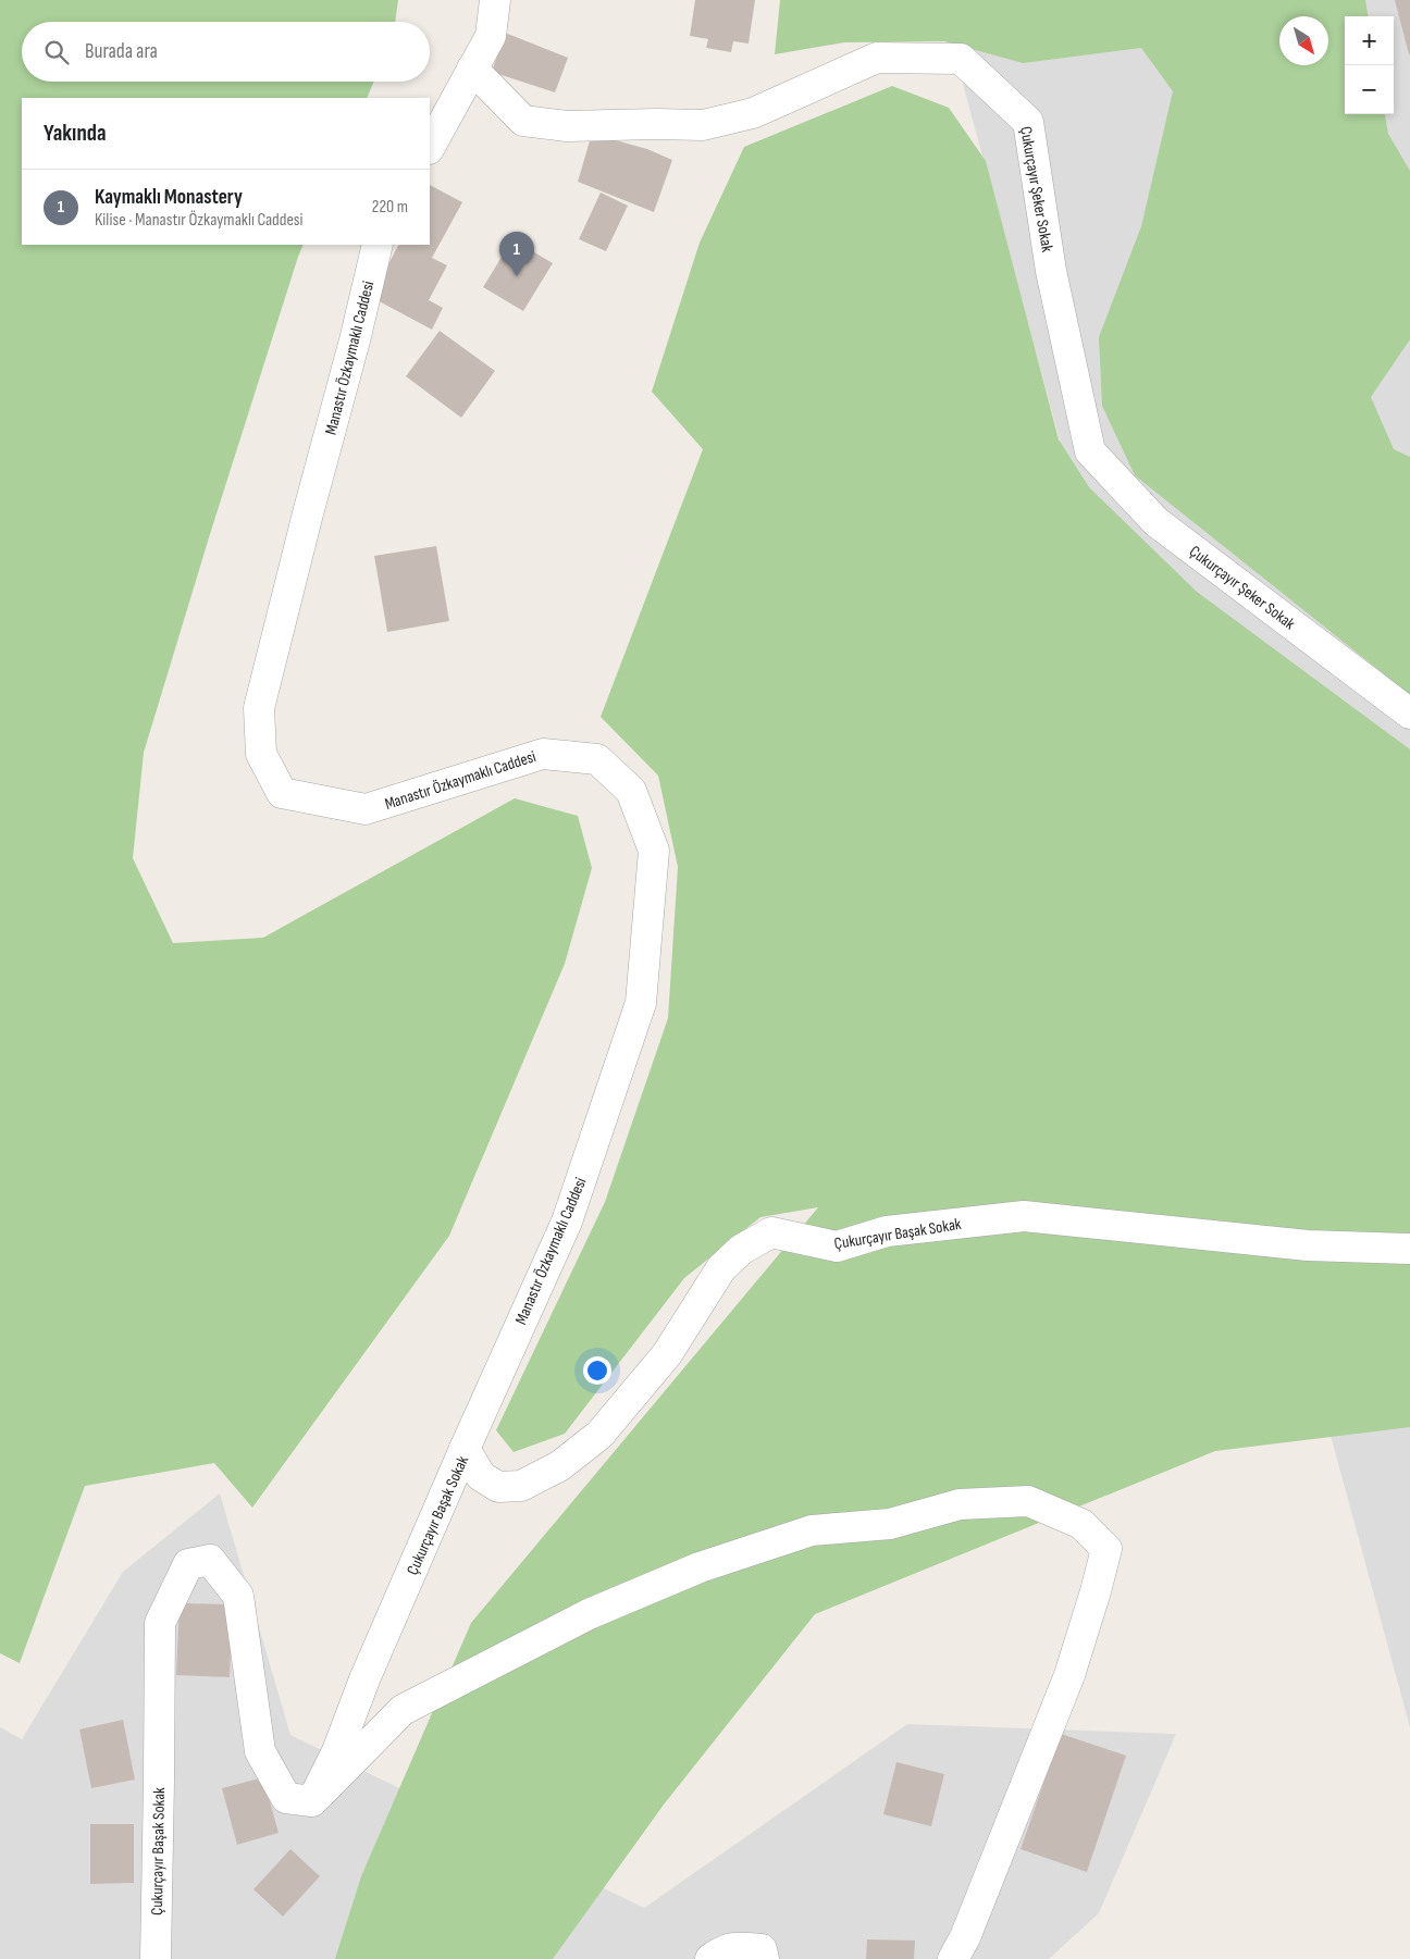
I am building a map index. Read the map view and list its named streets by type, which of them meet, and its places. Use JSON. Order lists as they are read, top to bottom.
{
  "streets": {
    "street": ["Çukurçayır Şeker Sokak", "Manastır Özkaymaklı Caddesi", "Çukurçayır Başak Sokak"]
  },
  "crossings": [
    ["Manastır Özkaymaklı Caddesi", "Çukurçayır Başak Sokak"]
  ],
  "north": "bottom right",
  "page": {
    "map_buttons": ["+", "−"],
    "search": "Burada ara",
    "heading": "Yakında",
    "list": [
      {
        "mark": "1",
        "name": "Kaymaklı Monastery",
        "note": "Kilise · Manastır Özkaymaklı Caddesi",
        "value": "220 m"
      }
    ],
    "pins": "1"
  }
}
